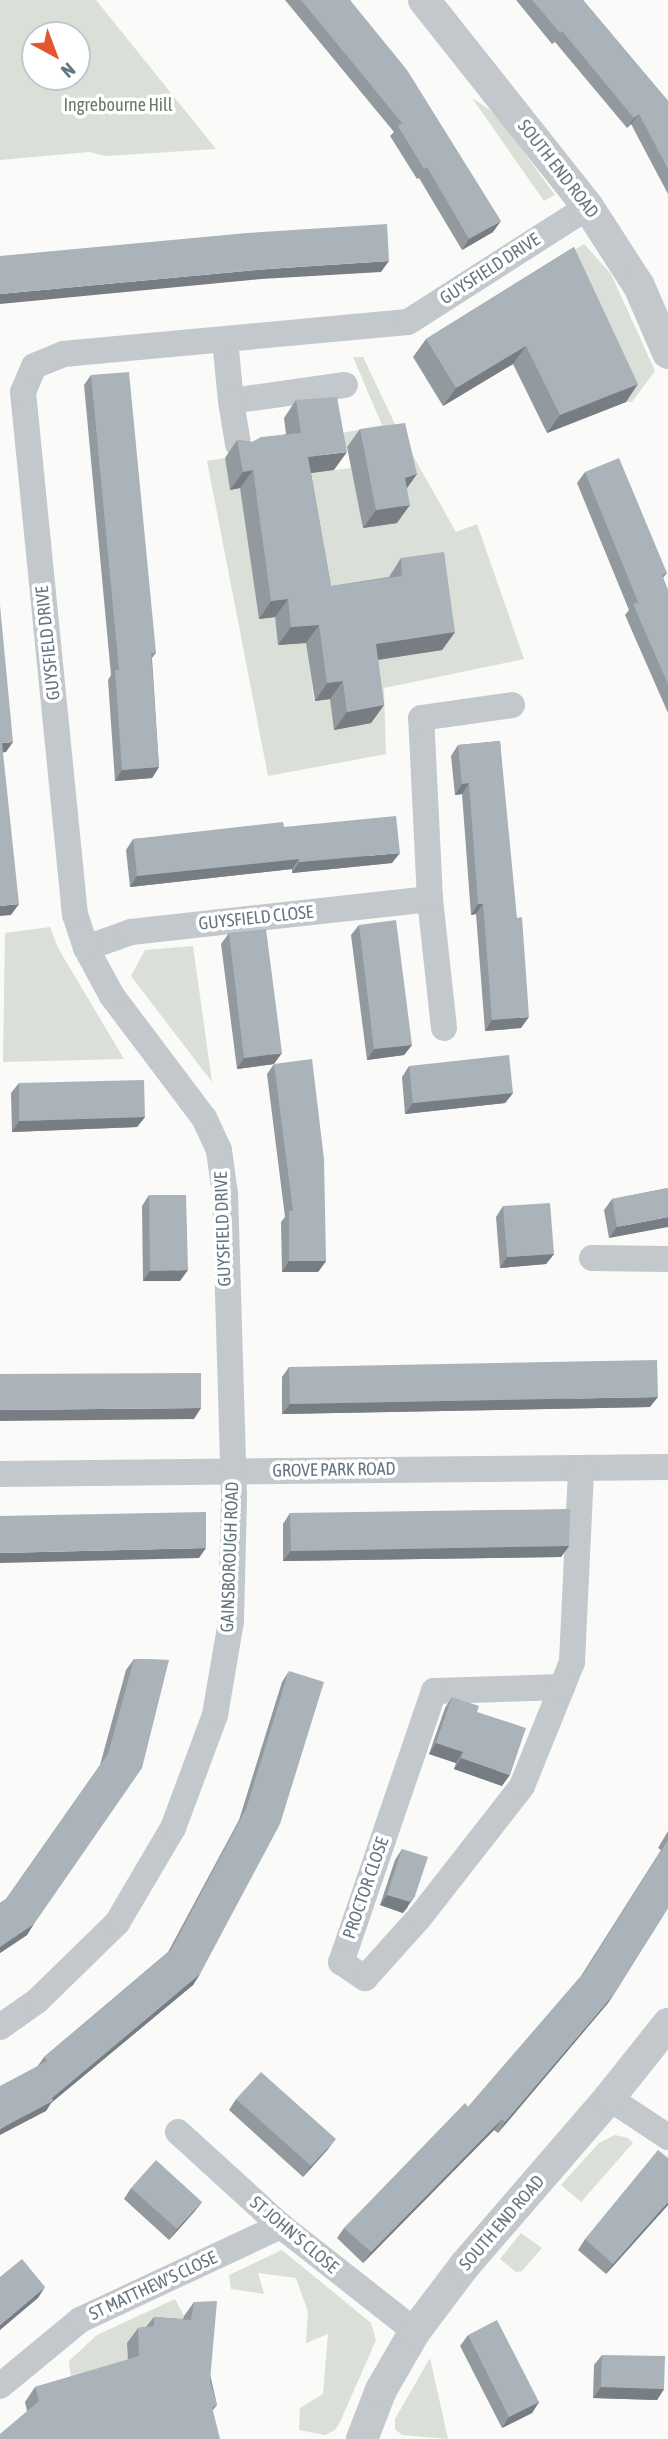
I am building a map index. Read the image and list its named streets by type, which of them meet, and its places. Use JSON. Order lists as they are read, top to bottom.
{
  "streets": {
    "street": [
      "SOUTH END ROAD",
      "GUYSFIELD DRIVE",
      "GUYSFIELD CLOSE",
      "GROVE PARK ROAD",
      "GAINSBOROUGH ROAD",
      "PROCTOR CLOSE",
      "ST JOHN'S CLOSE",
      "ST MATTHEW'S CLOSE"
    ]
  },
  "crossings": [
    ["SOUTH END ROAD", "GUYSFIELD DRIVE"],
    ["SOUTH END ROAD", "ST JOHN'S CLOSE"],
    ["GUYSFIELD DRIVE", "GUYSFIELD CLOSE"],
    ["GUYSFIELD DRIVE", "GROVE PARK ROAD"],
    ["GUYSFIELD DRIVE", "GAINSBOROUGH ROAD"],
    ["GROVE PARK ROAD", "GAINSBOROUGH ROAD"],
    ["GROVE PARK ROAD", "PROCTOR CLOSE"],
    ["ST JOHN'S CLOSE", "ST MATTHEW'S CLOSE"]
  ],
  "parks": ["Ingrebourne Hill"],
  "north": "bottom right"
}
